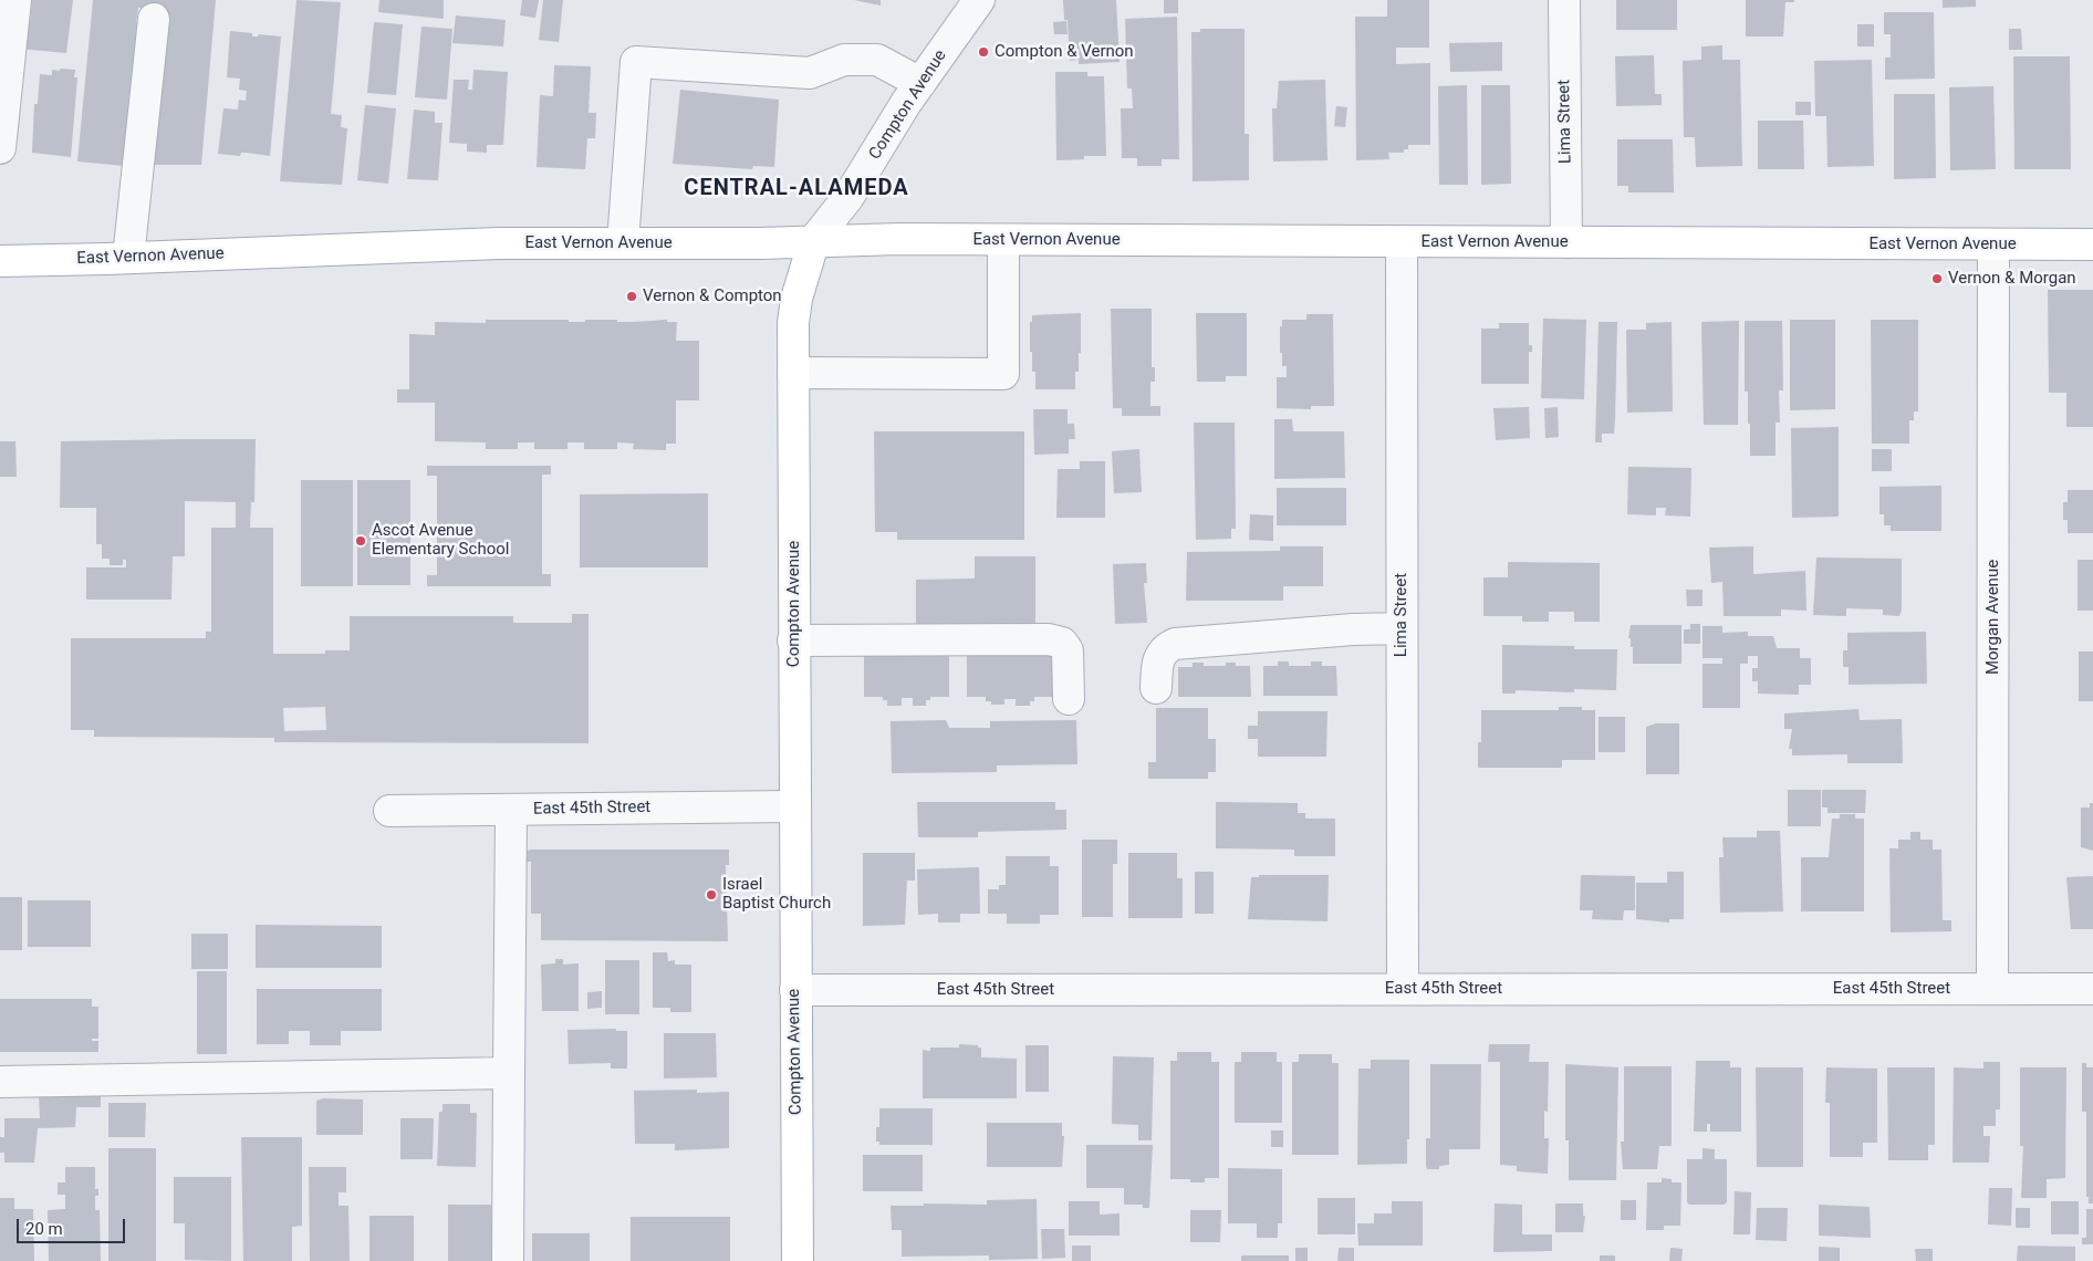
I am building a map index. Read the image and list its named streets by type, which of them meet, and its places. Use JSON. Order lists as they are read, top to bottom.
{
  "streets": {
    "main road": ["Compton Avenue", "East Vernon Avenue"],
    "street": ["Lima Street", "Morgan Avenue", "East 45th Street"]
  },
  "crossings": [
    ["Compton Avenue", "East Vernon Avenue"],
    ["Compton Avenue", "East 45th Street"],
    ["Lima Street", "East Vernon Avenue"],
    ["Lima Street", "East 45th Street"],
    ["East Vernon Avenue", "Morgan Avenue"],
    ["Morgan Avenue", "East 45th Street"]
  ],
  "districts": ["CENTRAL-ALAMEDA"],
  "places": [
    "Compton & Vernon",
    "Vernon & Morgan",
    "Vernon & Compton",
    "Ascot Avenue Elementary School",
    "Israel Baptist Church"
  ],
  "scale_bar": "20 m"
}
